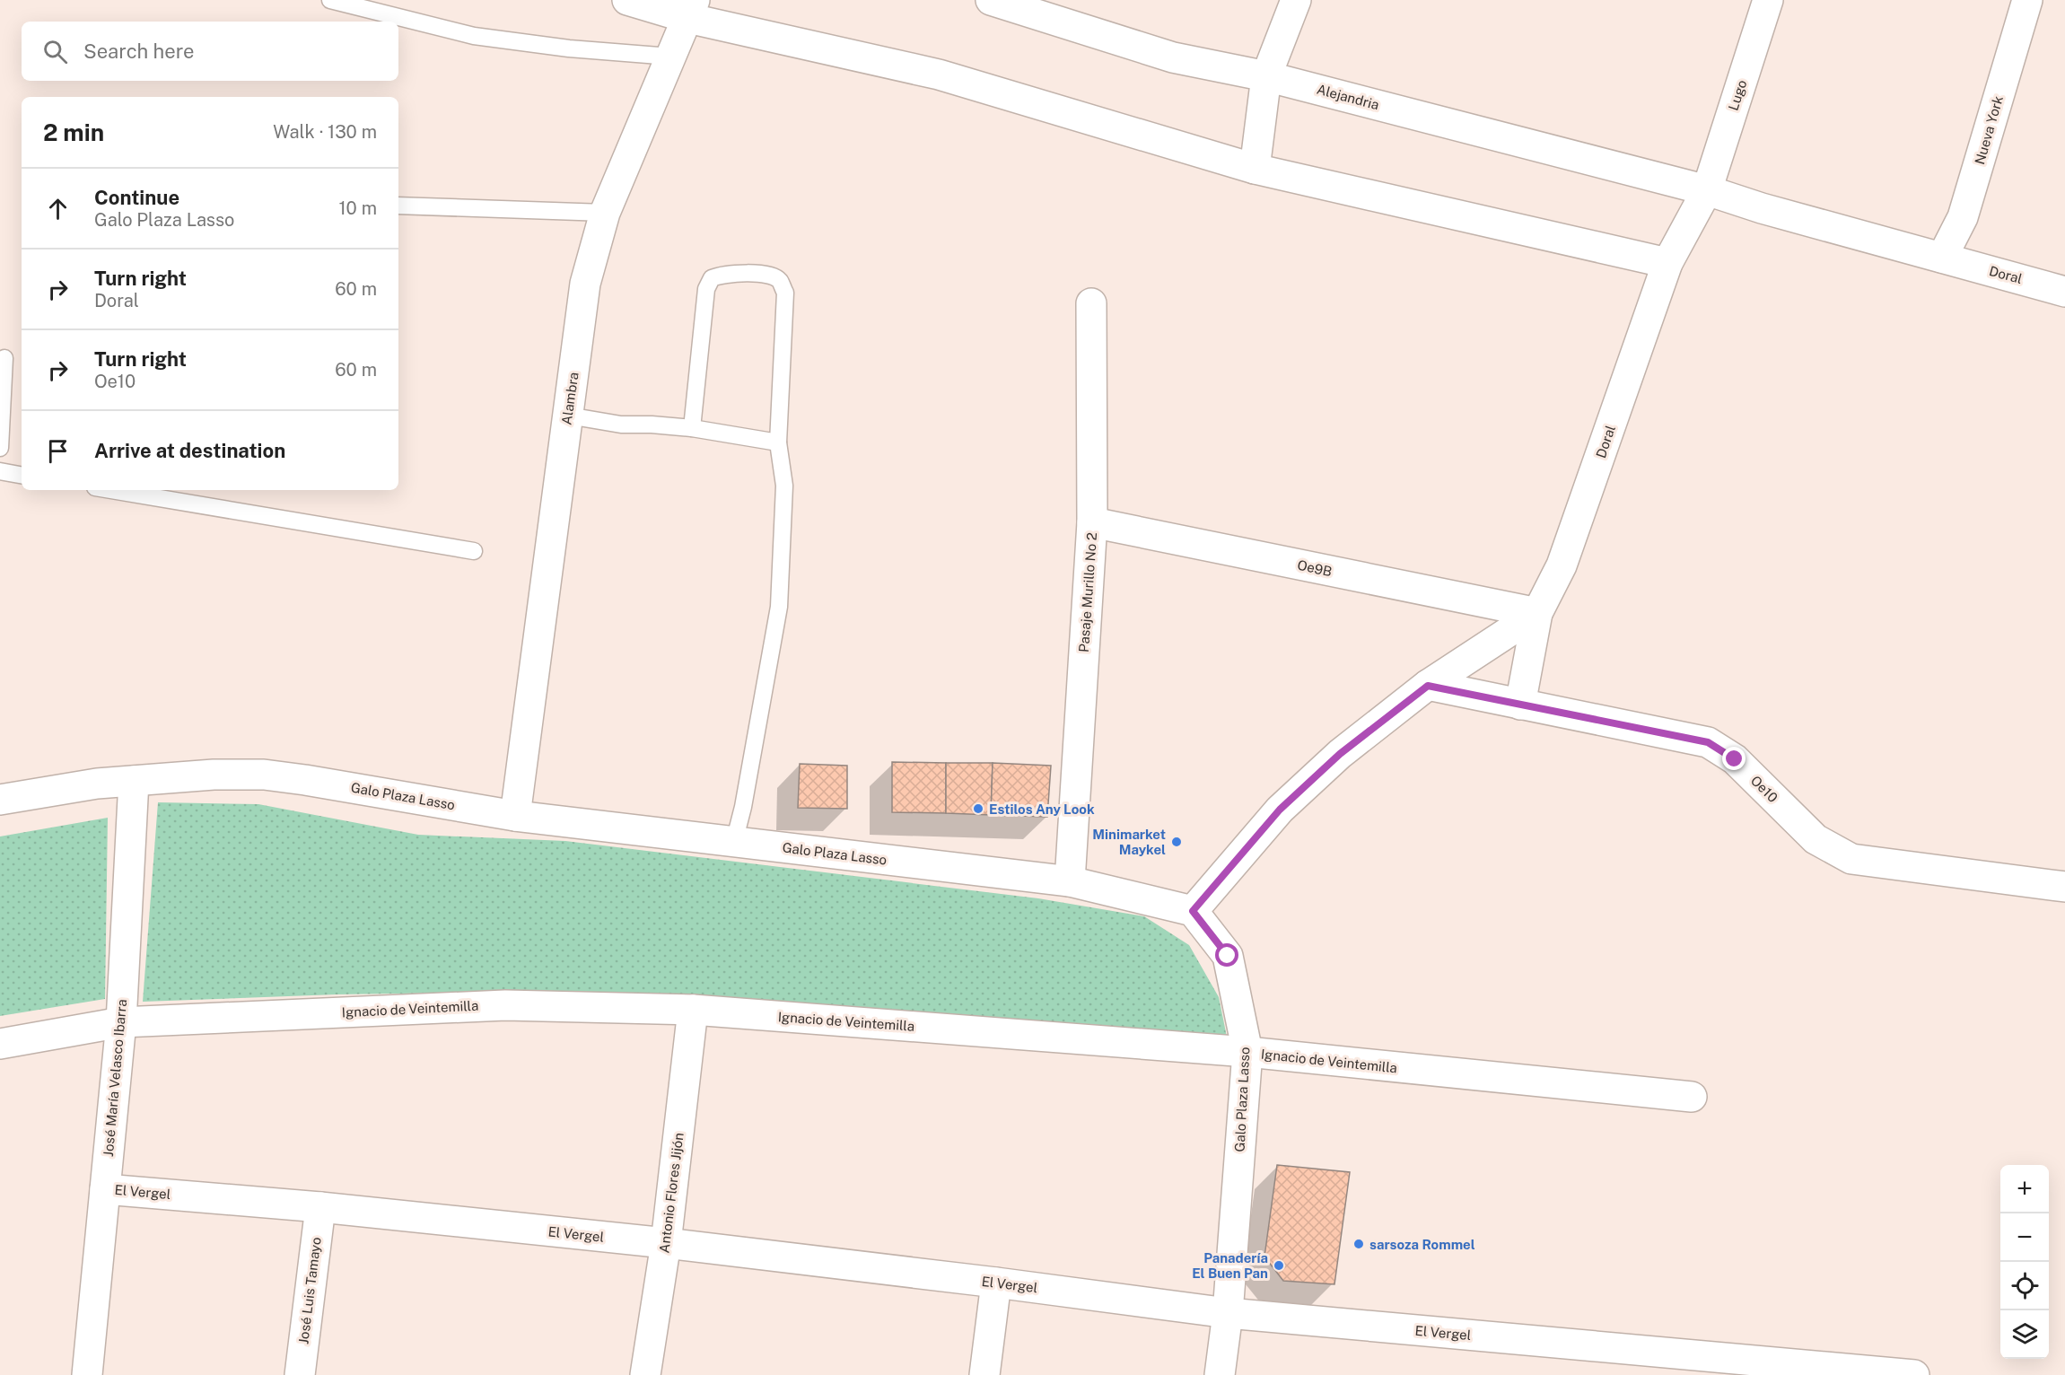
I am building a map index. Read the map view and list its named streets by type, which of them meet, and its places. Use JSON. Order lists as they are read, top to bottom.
{
  "streets": {
    "street": [
      "Lugo",
      "Alejandria",
      "Nueva York",
      "Doral",
      "Alambra",
      "Oe9B",
      "Pasaje Murillo No 2",
      "Oe10",
      "Galo Plaza Lasso",
      "Ignacio de Veintemilla",
      "José María Velasco Ibarra",
      "El Vergel",
      "Antonio Flores Jijón",
      "José Luis Tamayo"
    ]
  },
  "crossings": [
    ["Lugo", "Alejandria"],
    ["Lugo", "Doral"],
    ["Alejandria", "Doral"],
    ["Nueva York", "Doral"],
    ["Doral", "Oe9B"],
    ["Doral", "Oe10"],
    ["Doral", "Galo Plaza Lasso"],
    ["Alambra", "Galo Plaza Lasso"],
    ["Oe9B", "Pasaje Murillo No 2"],
    ["Pasaje Murillo No 2", "Galo Plaza Lasso"],
    ["Galo Plaza Lasso", "Ignacio de Veintemilla"],
    ["Galo Plaza Lasso", "José María Velasco Ibarra"],
    ["Galo Plaza Lasso", "El Vergel"],
    ["Ignacio de Veintemilla", "José María Velasco Ibarra"],
    ["Ignacio de Veintemilla", "Antonio Flores Jijón"],
    ["José María Velasco Ibarra", "El Vergel"],
    ["El Vergel", "Antonio Flores Jijón"],
    ["El Vergel", "José Luis Tamayo"]
  ],
  "places": [
    "Estilos Any Look",
    "Minimarket Maykel",
    "sarsoza Rommel",
    "Panadería El Buen Pan"
  ],
  "page": {
    "search": "Search here",
    "heading": ["2 min", "Walk · 130 m"],
    "list": [
      ["Continue", "Galo Plaza Lasso", "10 m"],
      ["Turn right", "Doral", "60 m"],
      ["Turn right", "Oe10", "60 m"],
      "Arrive at destination"
    ],
    "map_buttons": ["+", "−"]
  }
}
